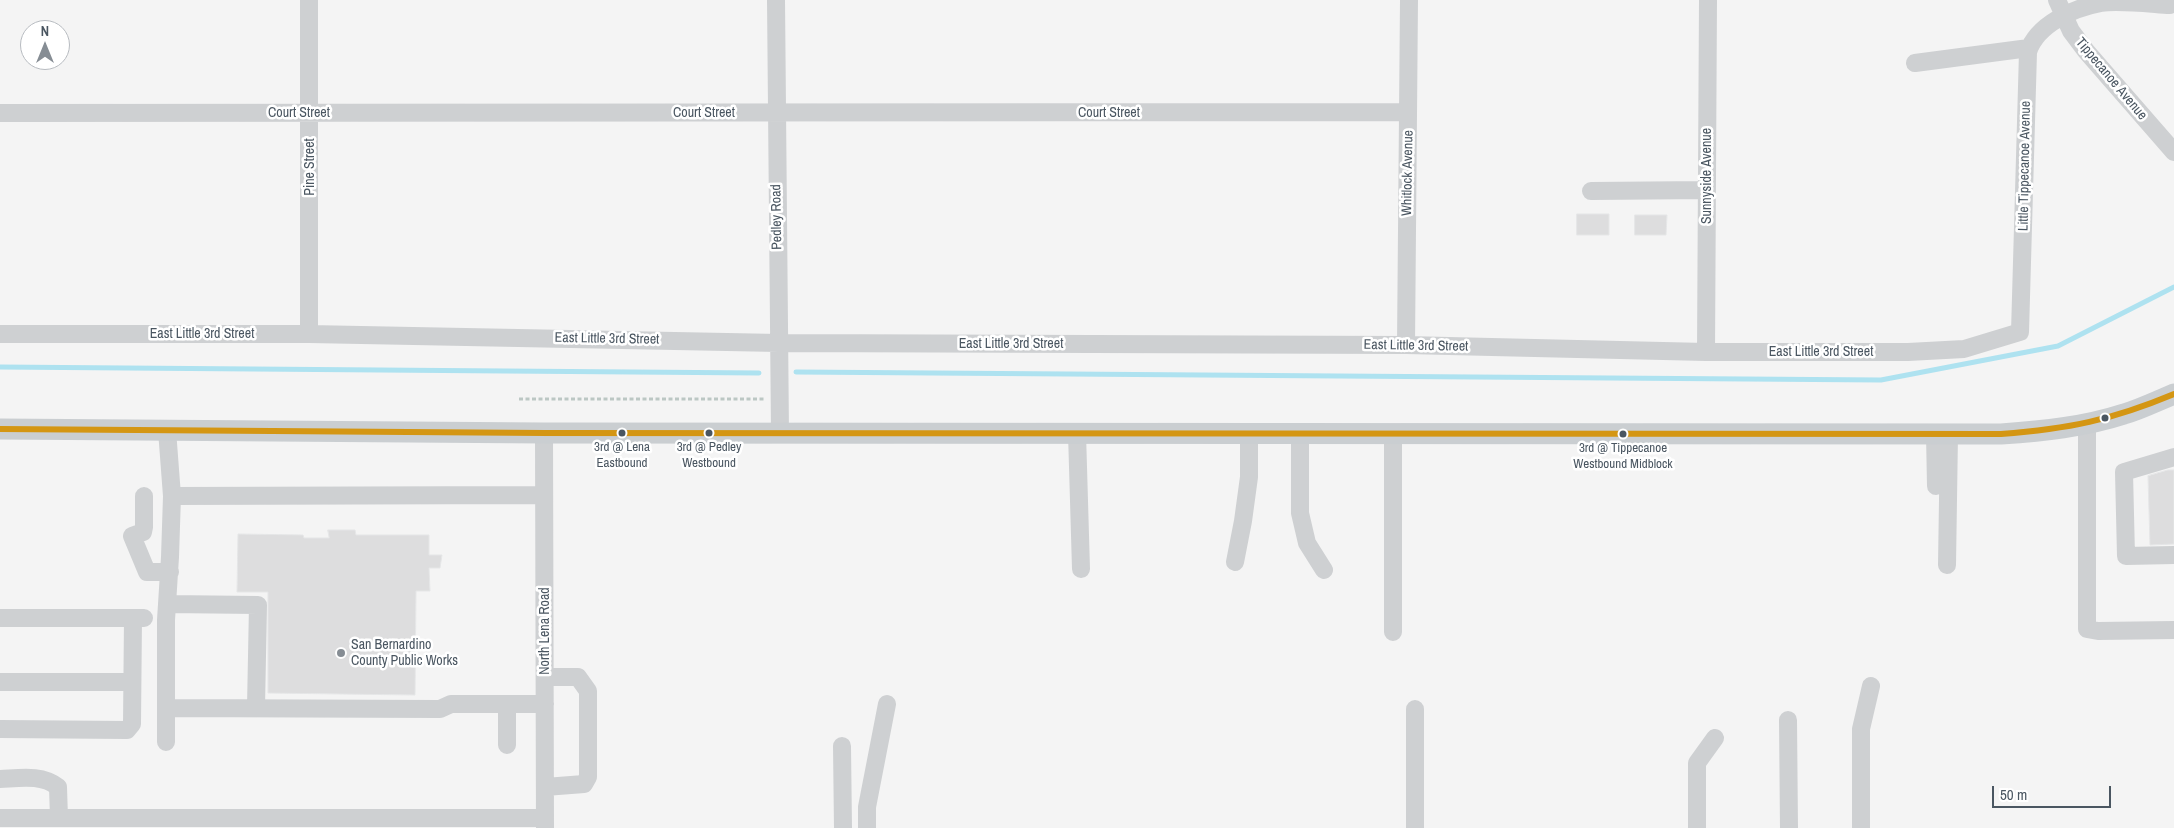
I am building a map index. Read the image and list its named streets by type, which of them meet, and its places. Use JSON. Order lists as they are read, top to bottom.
{
  "streets": {
    "street": [
      "Tippecanoe Avenue",
      "Court Street",
      "Little Tippecanoe Avenue",
      "Pine Street",
      "Whitlock Avenue",
      "Sunnyside Avenue",
      "Pedley Road",
      "East Little 3rd Street",
      "North Lena Road"
    ]
  },
  "crossings": [
    ["Court Street", "Pine Street"],
    ["Court Street", "Whitlock Avenue"],
    ["Court Street", "Pedley Road"],
    ["Little Tippecanoe Avenue", "East Little 3rd Street"],
    ["Pine Street", "East Little 3rd Street"],
    ["Whitlock Avenue", "East Little 3rd Street"],
    ["Sunnyside Avenue", "East Little 3rd Street"],
    ["Pedley Road", "East Little 3rd Street"]
  ],
  "places": [
    "3rd @ Lena Eastbound",
    "3rd @ Pedley Westbound",
    "3rd @ Tippecanoe Westbound Midblock",
    "San Bernardino County Public Works"
  ],
  "scale_bar": "50 m",
  "north": "top"
}
